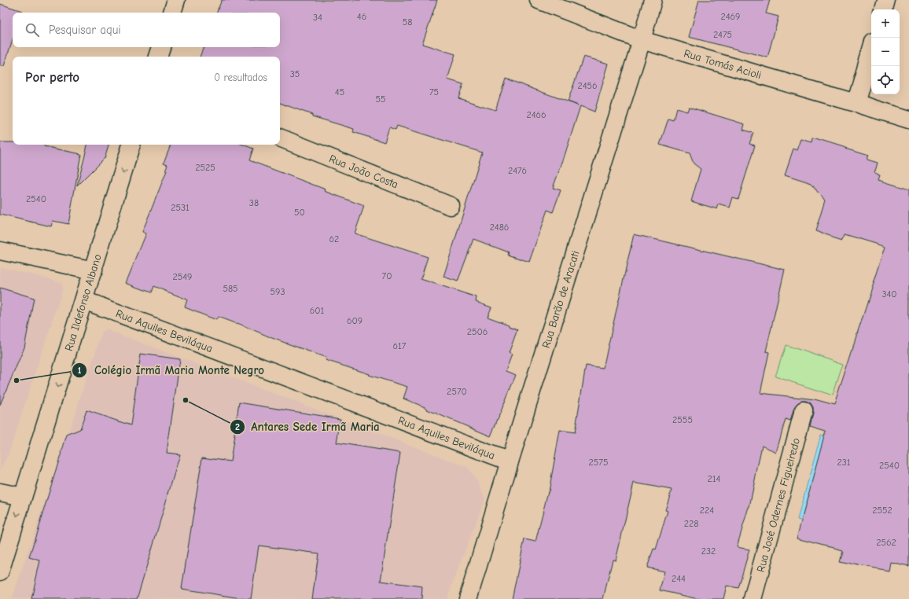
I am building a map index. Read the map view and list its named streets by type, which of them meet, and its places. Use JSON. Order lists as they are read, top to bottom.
{
  "streets": {
    "street": [
      "Rua Tomás Acioli",
      "Rua João Costa",
      "Rua Barão de Aracati",
      "Rua Ildefonso Albano",
      "Rua Aquiles Beviláqua",
      "Rua José Odernes Figueiredo"
    ]
  },
  "crossings": [
    ["Rua Tomás Acioli", "Rua Barão de Aracati"],
    ["Rua Barão de Aracati", "Rua Aquiles Beviláqua"],
    ["Rua Ildefonso Albano", "Rua Aquiles Beviláqua"]
  ],
  "one_way": ["Rua Ildefonso Albano"],
  "places": ["Colégio Irmã Maria Monte Negro", "Antares Sede Irmã Maria"],
  "house_numbers": [
    "46",
    "2469",
    "34",
    "58",
    "2475",
    "35",
    "2456",
    "45",
    "75",
    "55",
    "2466",
    "2525",
    "2476",
    "2540",
    "38",
    "2531",
    "50",
    "2486",
    "62",
    "70",
    "2549",
    "585",
    "593",
    "340",
    "601",
    "609",
    "2506",
    "617",
    "2570",
    "2555",
    "2575",
    "231",
    "2540",
    "214",
    "224",
    "2552",
    "228",
    "2562",
    "232",
    "244"
  ],
  "page": {
    "map_buttons": ["+", "−"],
    "search": "Pesquisar aqui",
    "heading": ["Por perto", "0 resultados"]
  }
}
